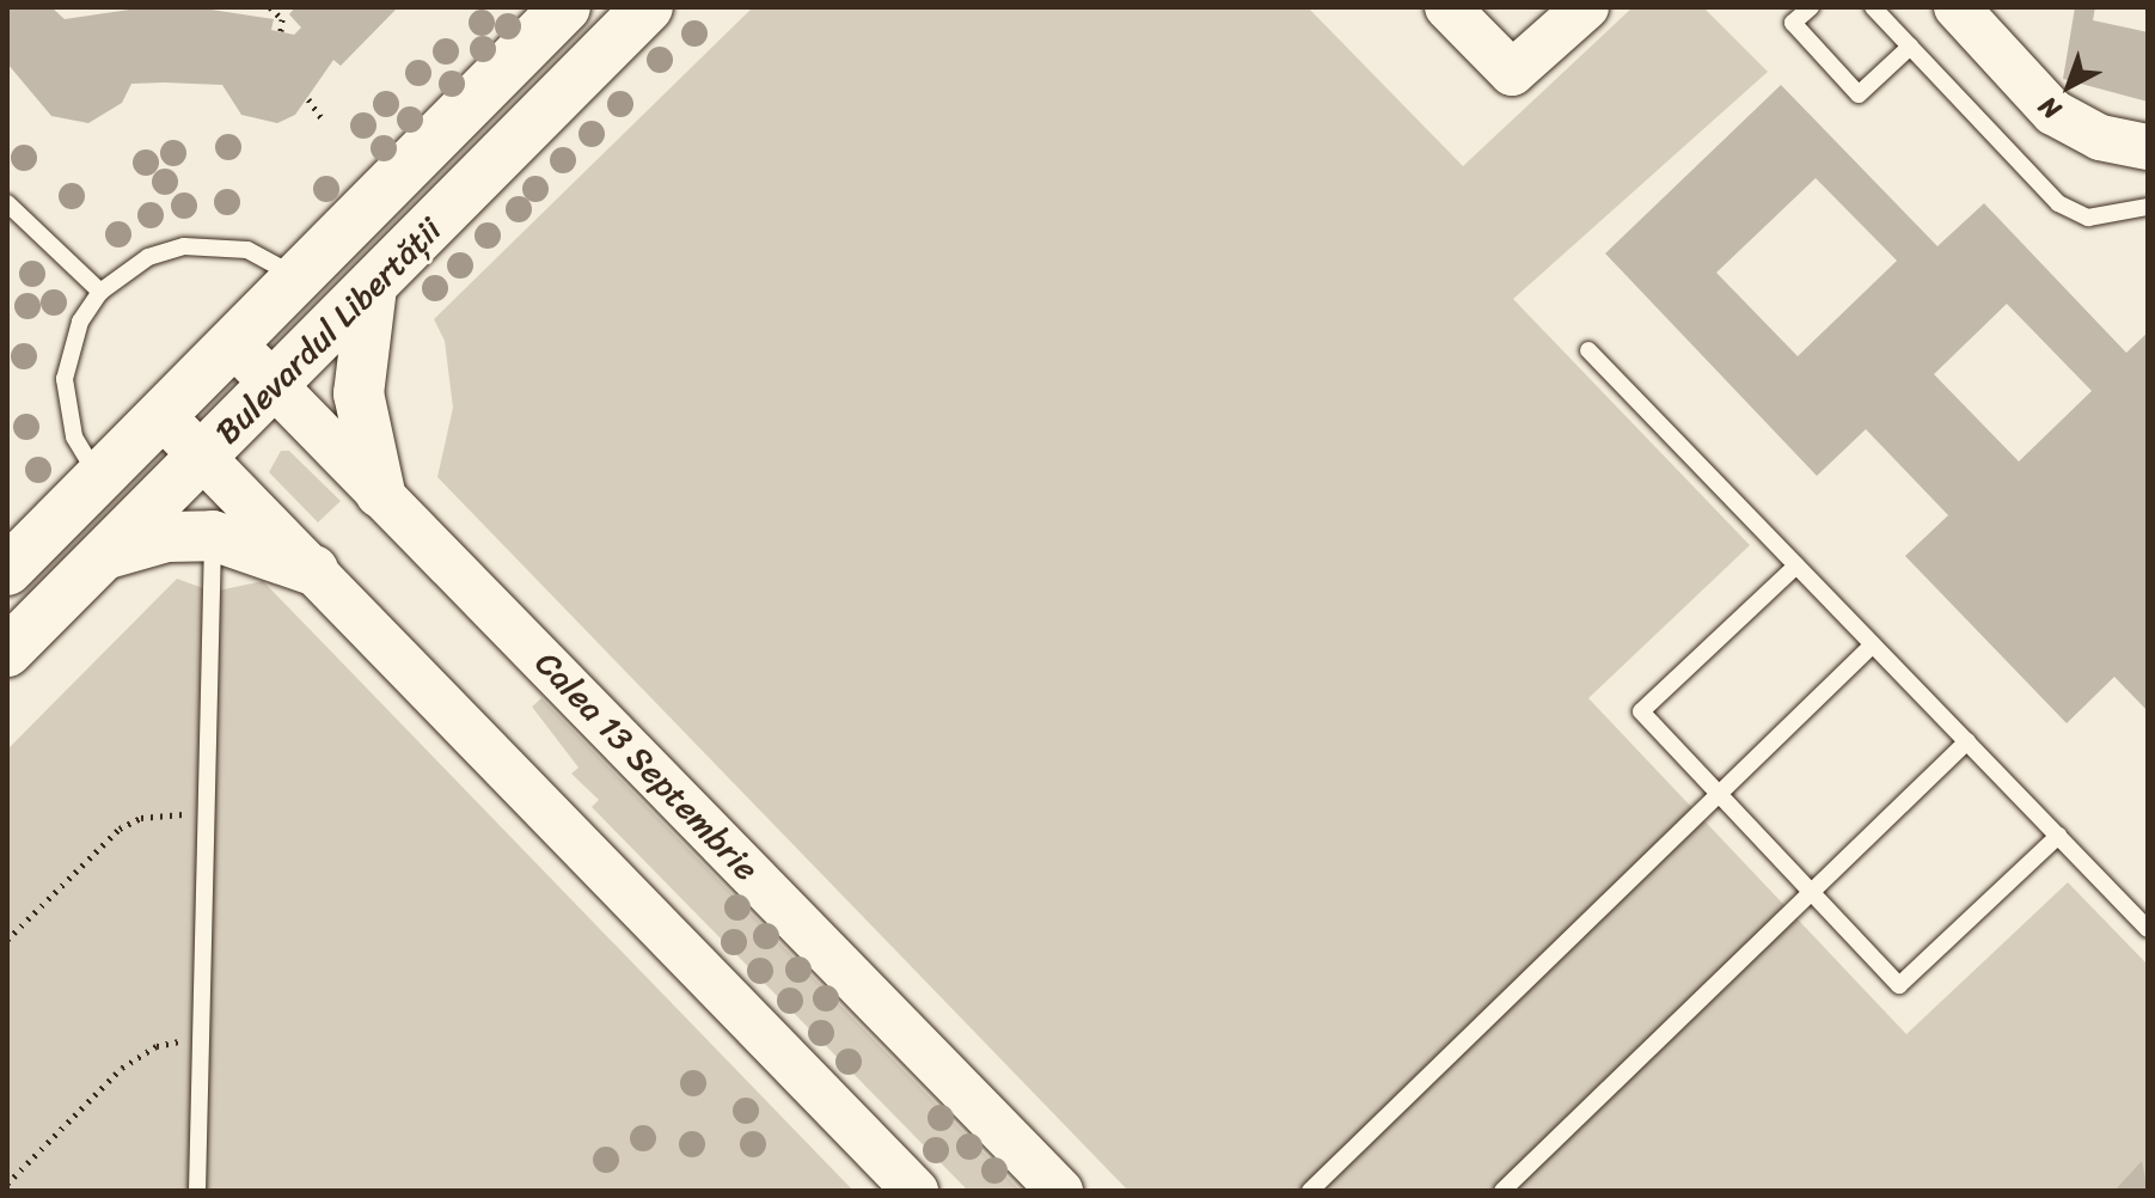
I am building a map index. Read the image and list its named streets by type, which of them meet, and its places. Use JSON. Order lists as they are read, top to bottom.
{
  "streets": {
    "main road": ["Bulevardul Libertății", "Calea 13 Septembrie"]
  },
  "crossings": [
    ["Bulevardul Libertății", "Calea 13 Septembrie"]
  ],
  "north": "bottom left"
}
